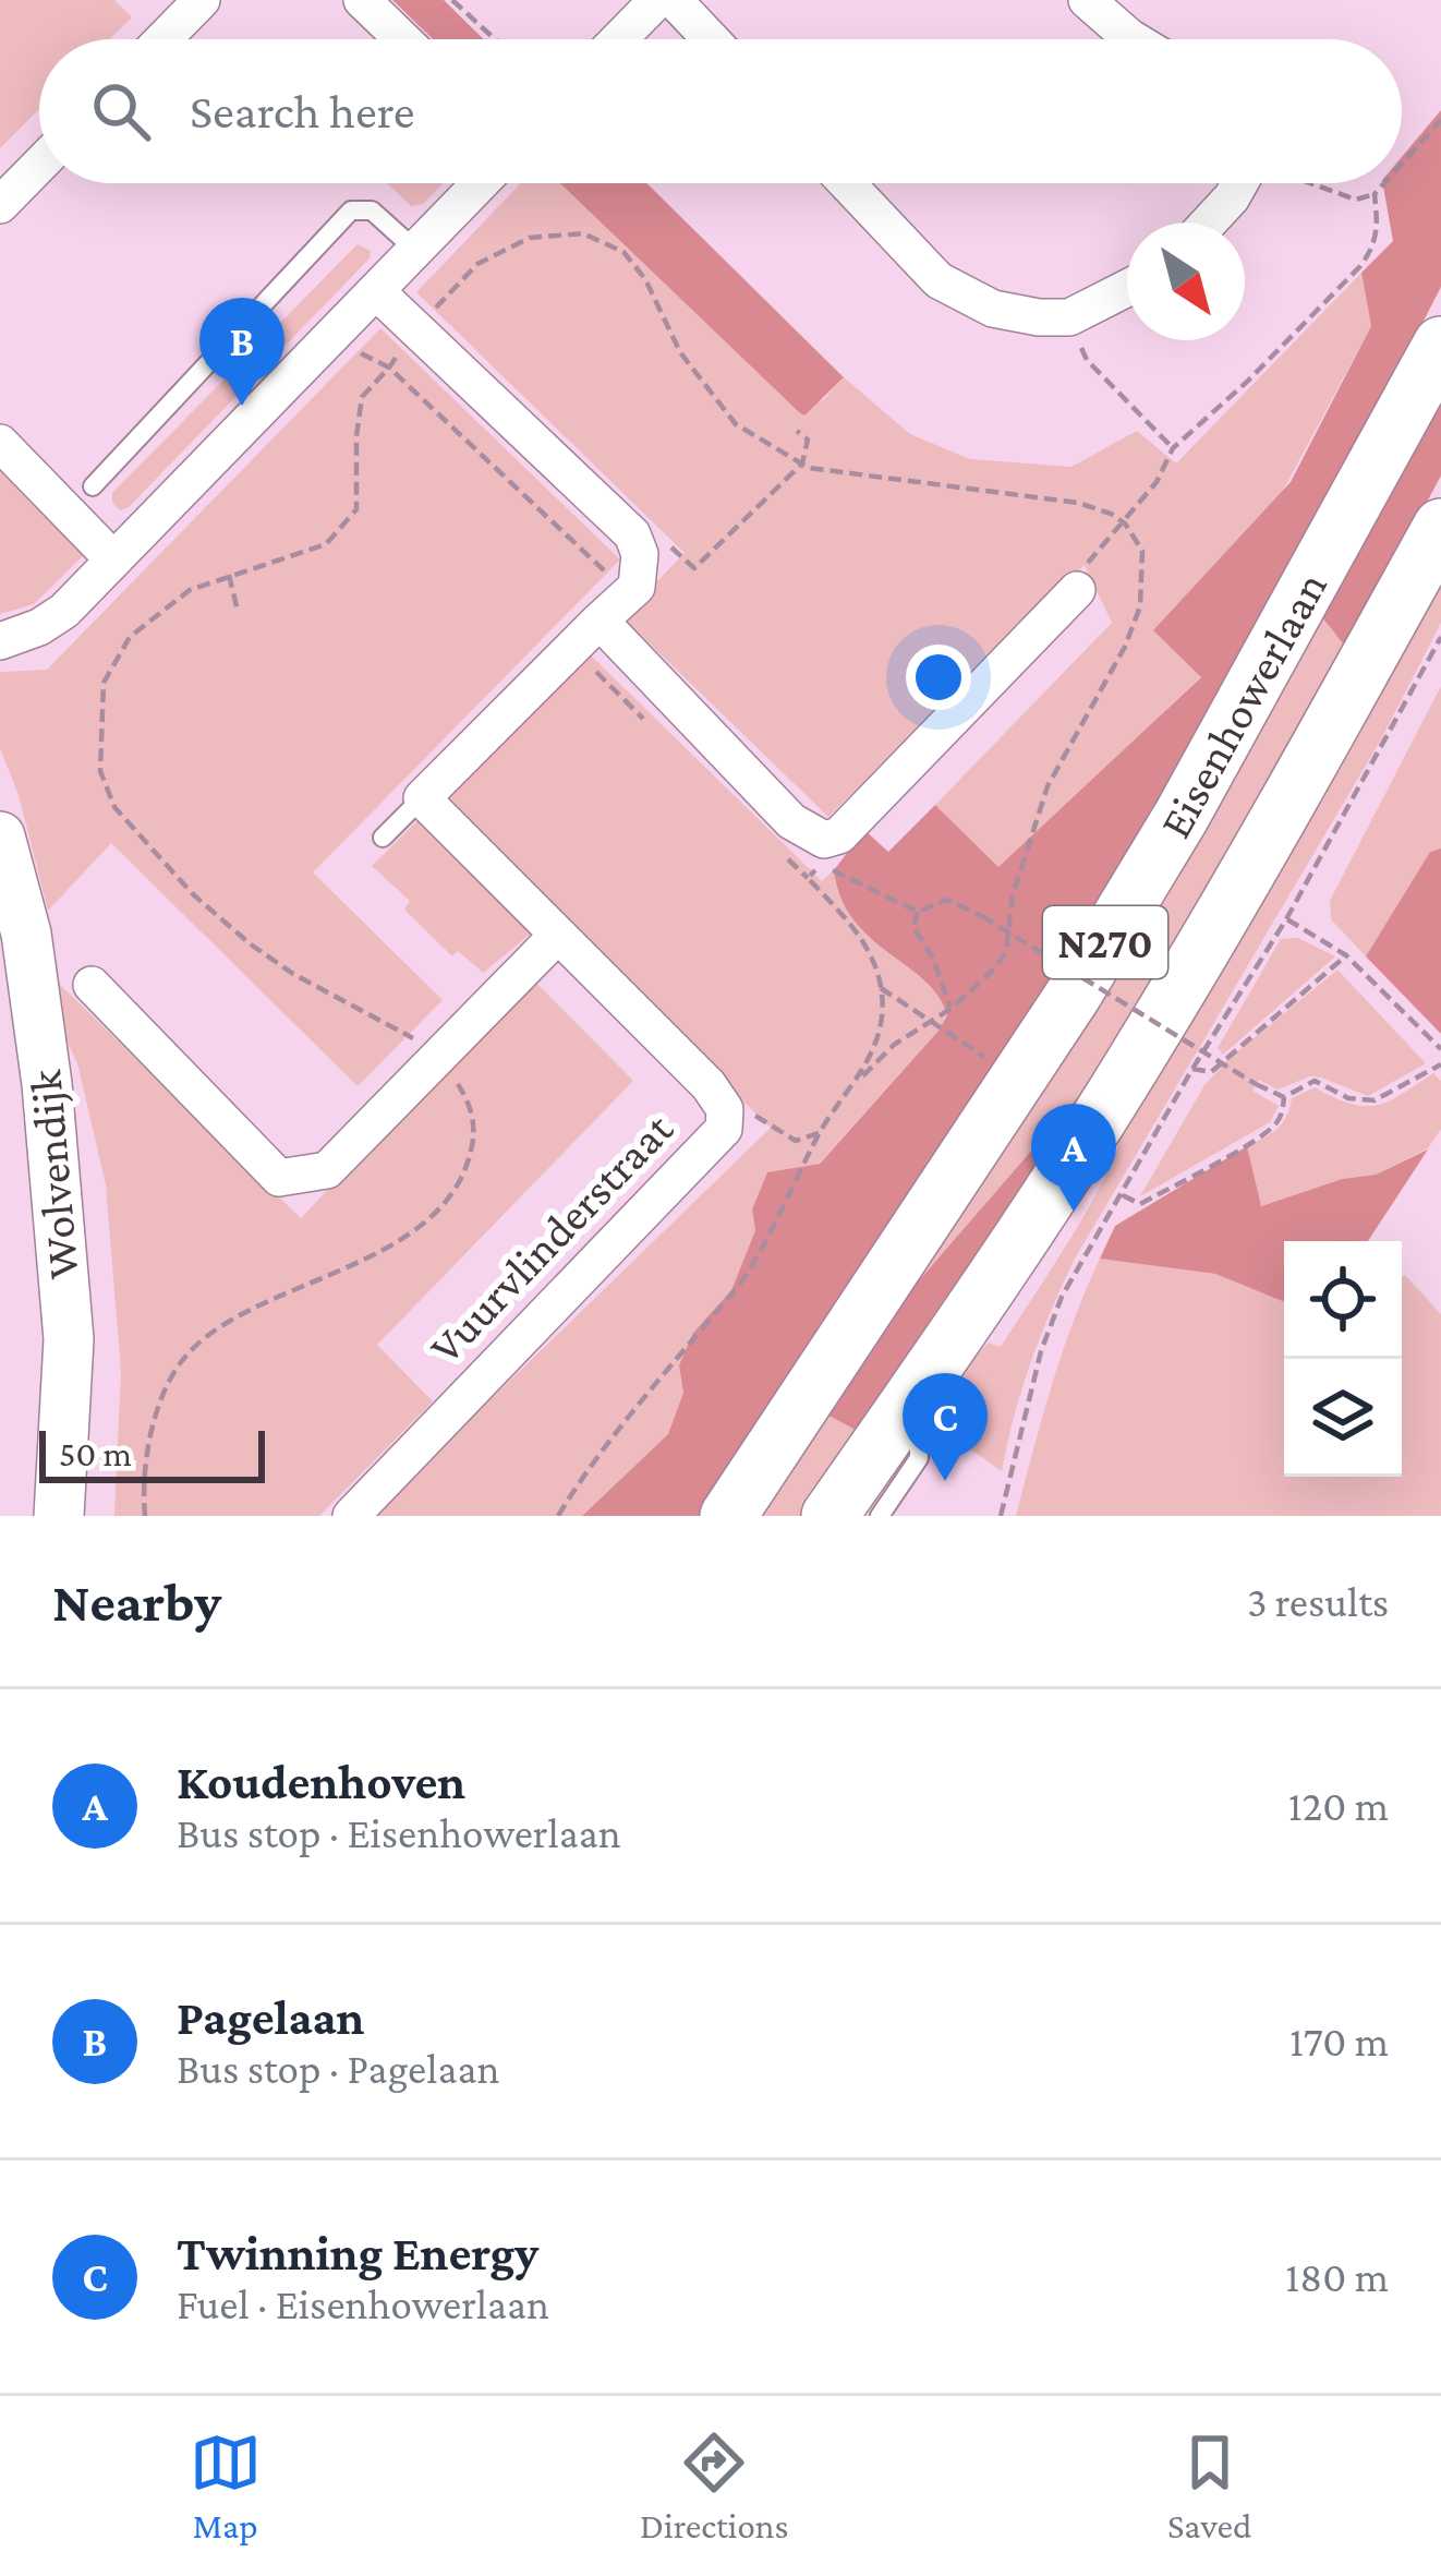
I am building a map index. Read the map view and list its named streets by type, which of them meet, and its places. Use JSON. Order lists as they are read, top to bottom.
{
  "streets": {
    "main road": ["Eisenhowerlaan", "N270"],
    "street": ["Wolvendijk", "Vuurvlinderstraat"]
  },
  "scale_bar": "50 m",
  "north": "bottom right",
  "page": {
    "search": "Search here",
    "pins": ["B", "A", "C"],
    "scale": "50 m",
    "heading": ["Nearby", "3 results"],
    "list": [
      {
        "mark": "A",
        "name": "Koudenhoven",
        "note": "Bus stop · Eisenhowerlaan",
        "value": "120 m"
      },
      {
        "mark": "B",
        "name": "Pagelaan",
        "note": "Bus stop · Pagelaan",
        "value": "170 m"
      },
      {
        "mark": "C",
        "name": "Twinning Energy",
        "note": "Fuel · Eisenhowerlaan",
        "value": "180 m"
      }
    ],
    "nav": ["Map", "Directions", "Saved"]
  }
}
